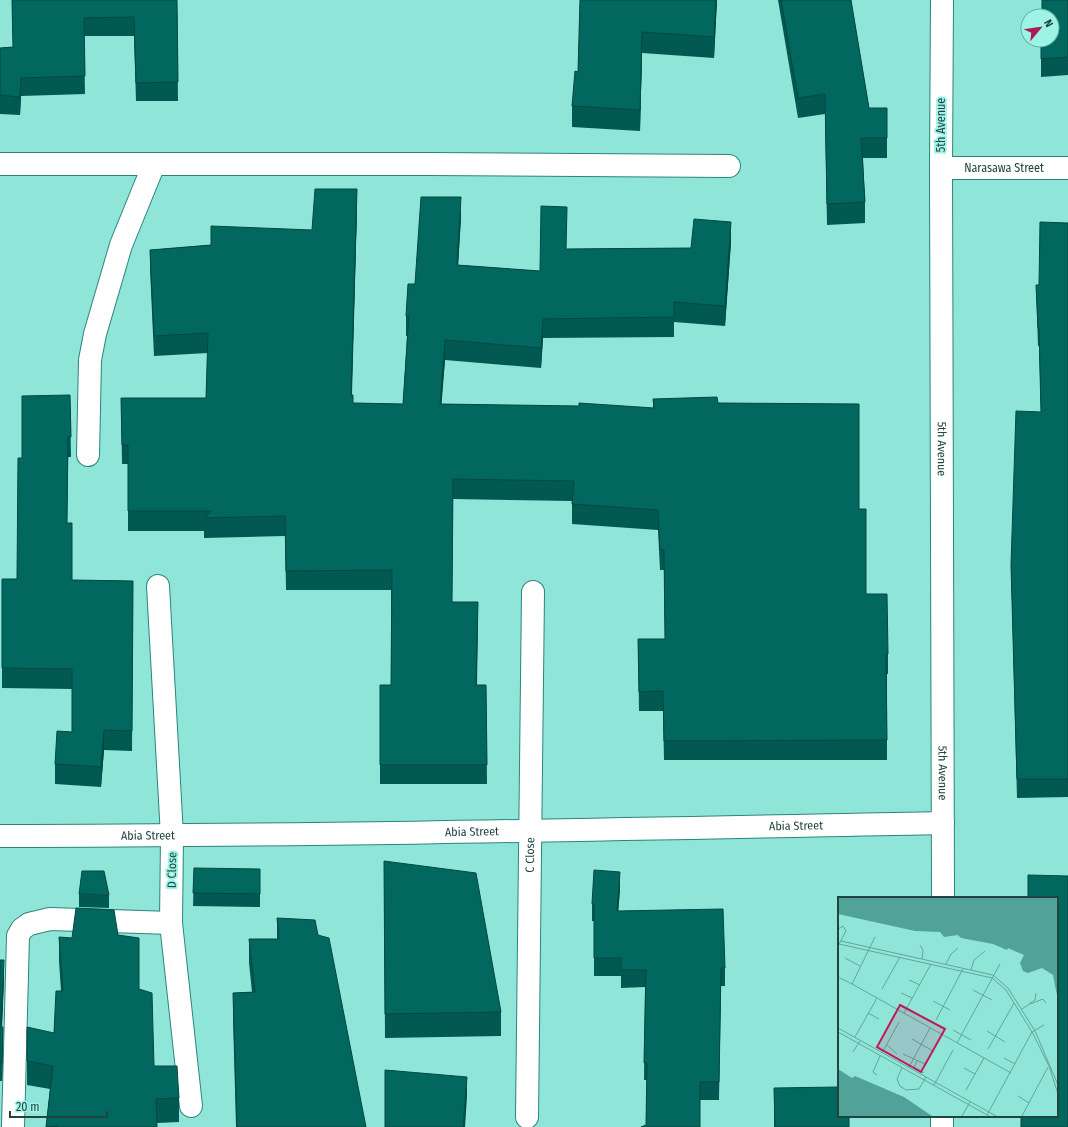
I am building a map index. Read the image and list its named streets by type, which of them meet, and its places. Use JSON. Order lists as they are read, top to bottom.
{
  "streets": {
    "street": [
      "5th Avenue",
      "Narasawa Street",
      "Abia Street",
      "C Close",
      "D Close"
    ]
  },
  "crossings": [
    ["5th Avenue", "Narasawa Street"],
    ["5th Avenue", "Abia Street"],
    ["Abia Street", "C Close"],
    ["Abia Street", "D Close"]
  ],
  "scale_bar": "20 m",
  "north": "top right"
}
